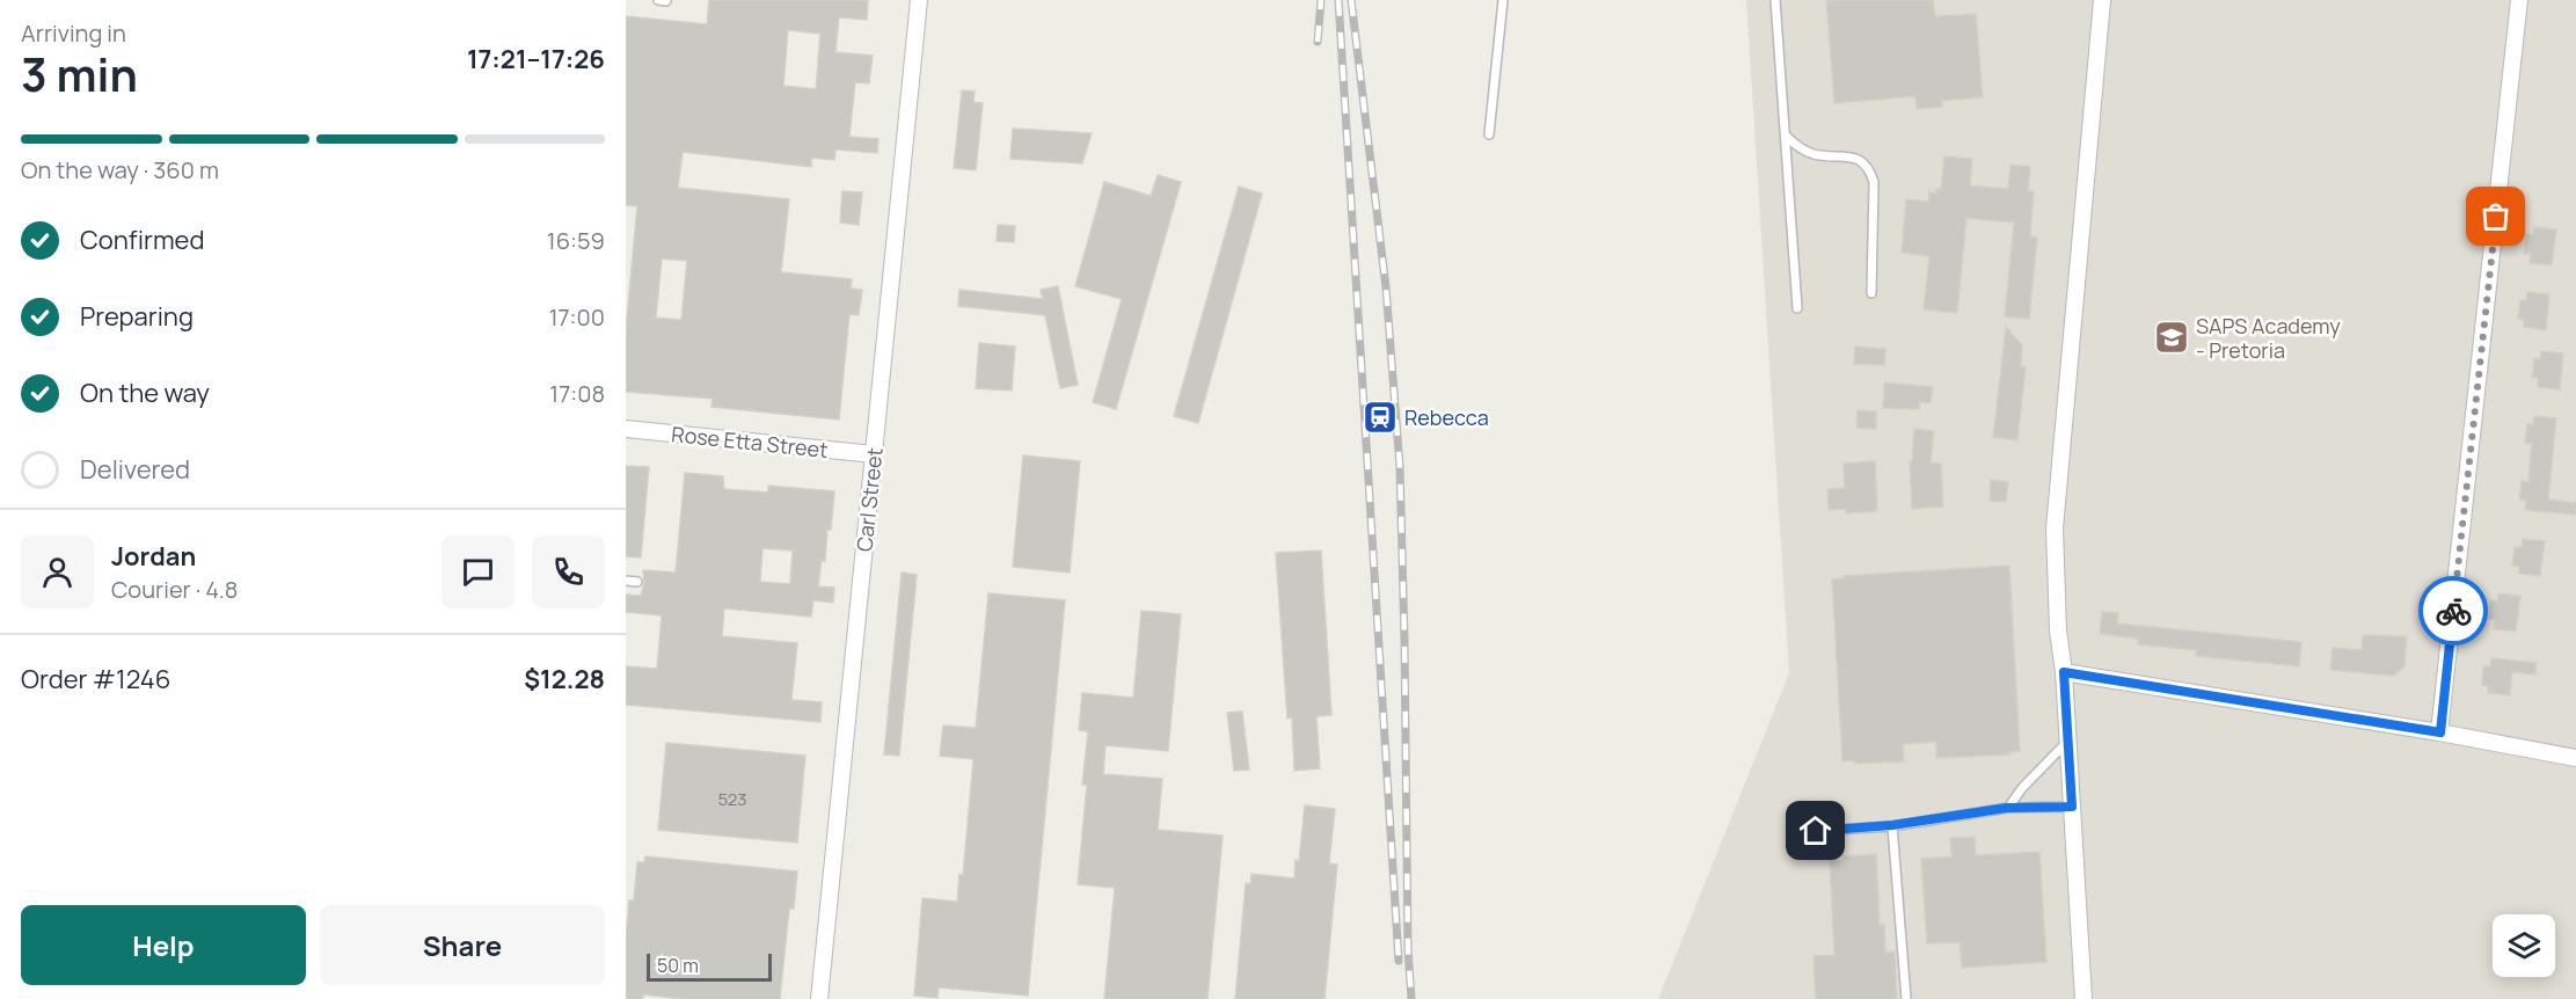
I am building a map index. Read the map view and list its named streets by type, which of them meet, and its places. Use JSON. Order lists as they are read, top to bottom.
{
  "streets": {
    "street": ["Rose Etta Street", "Carl Street"]
  },
  "crossings": [
    ["Rose Etta Street", "Carl Street"]
  ],
  "places": {
    "school or university": ["SAPS Academy - Pretoria"],
    "station": ["Rebecca"]
  },
  "house_numbers": ["523"],
  "scale_bar": "50 m",
  "page": {
    "heading": ["3 min", "Arriving in", "17:21–17:26"],
    "panel": [
      "Jordan",
      "Courier · 4.8",
      "Order #1246",
      "$12.28"
    ],
    "bar": "On the way · 360 m",
    "list": [
      ["Confirmed", "16:59"],
      ["Preparing", "17:00"],
      ["On the way", "17:08"],
      "Delivered"
    ],
    "buttons": ["Help", "Share"],
    "scale": "50 m"
  }
}
